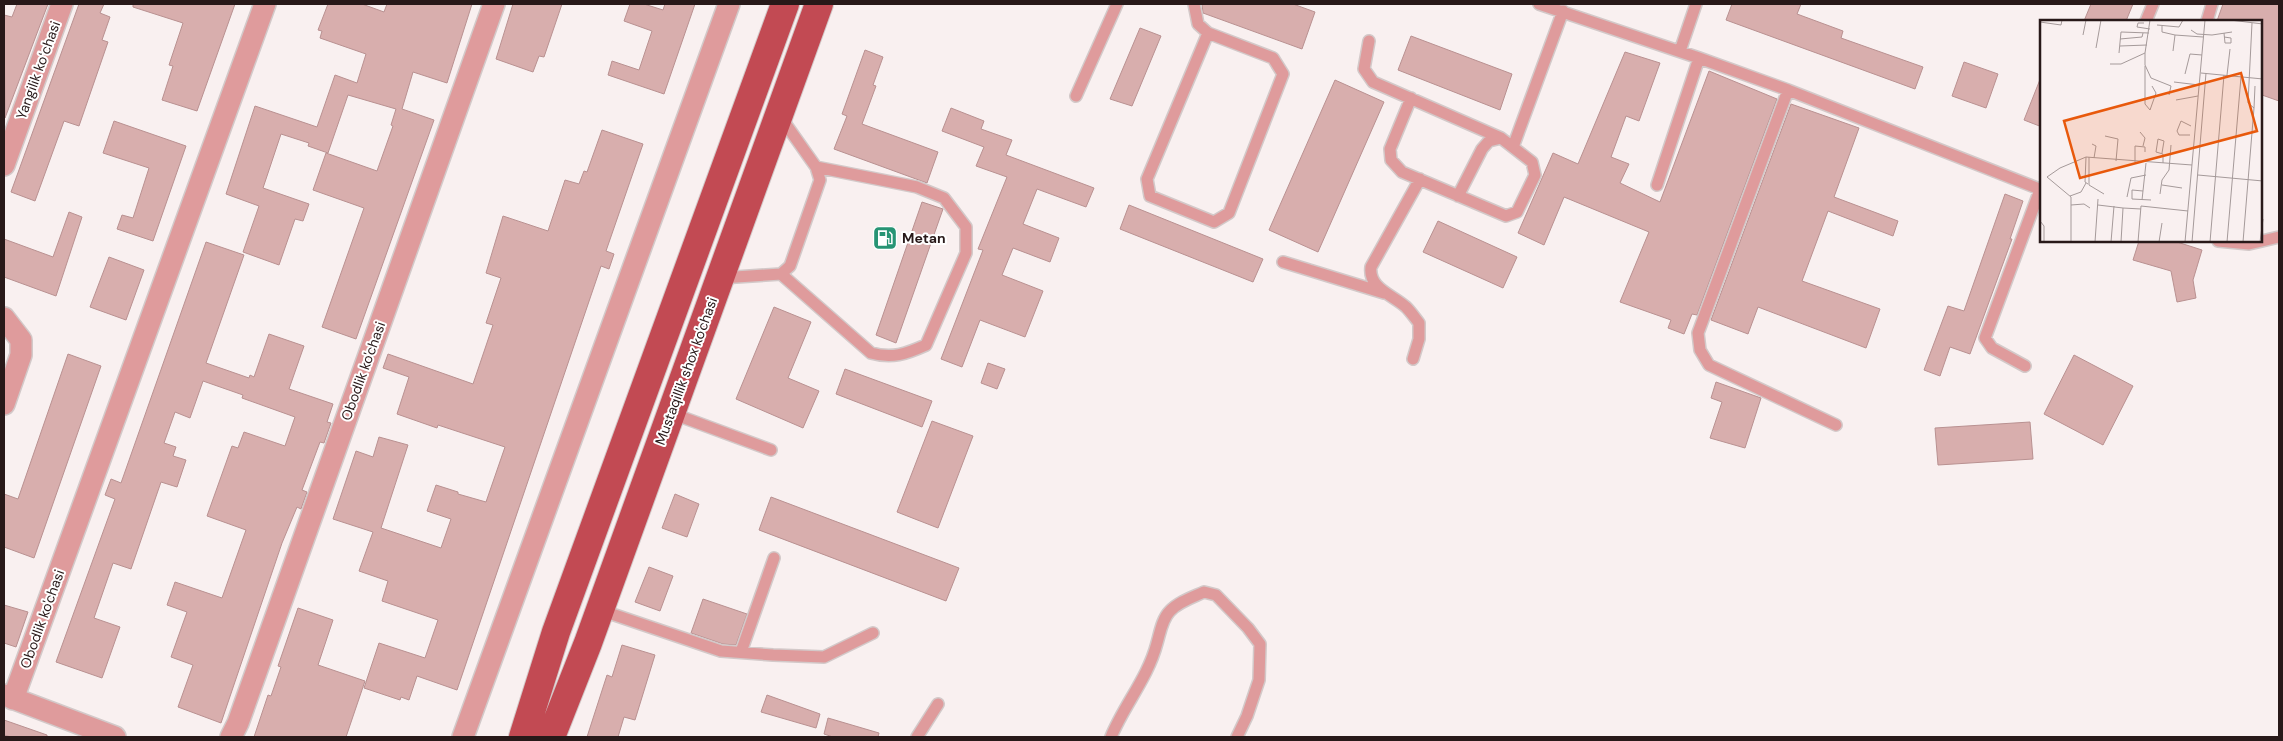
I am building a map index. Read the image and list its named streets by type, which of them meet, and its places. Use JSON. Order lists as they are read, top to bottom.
{
  "streets": {
    "main road": ["Mustaqillik shox ko'chasi"],
    "street": ["Yangilik koʻchasi", "Obodlik ko'chasi"]
  },
  "places": {
    "fuel station": ["Metan"]
  }
}
